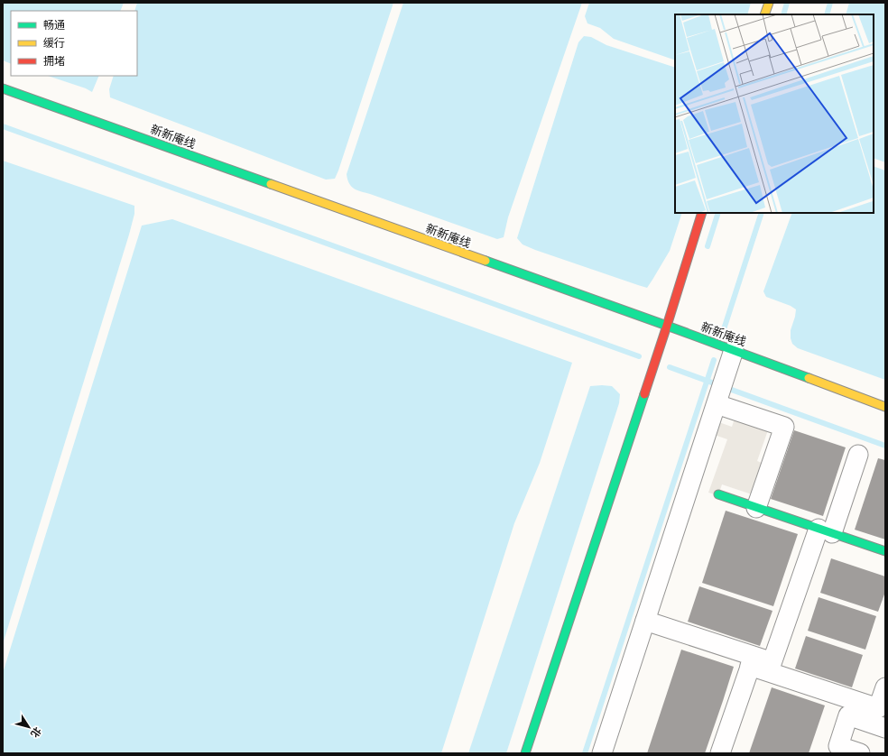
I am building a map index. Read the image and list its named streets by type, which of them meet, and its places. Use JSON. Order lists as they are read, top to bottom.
{
  "streets": {
    "street": ["新新庵线"]
  },
  "legend": ["畅通", "缓行", "拥堵"],
  "north": "bottom right"
}
